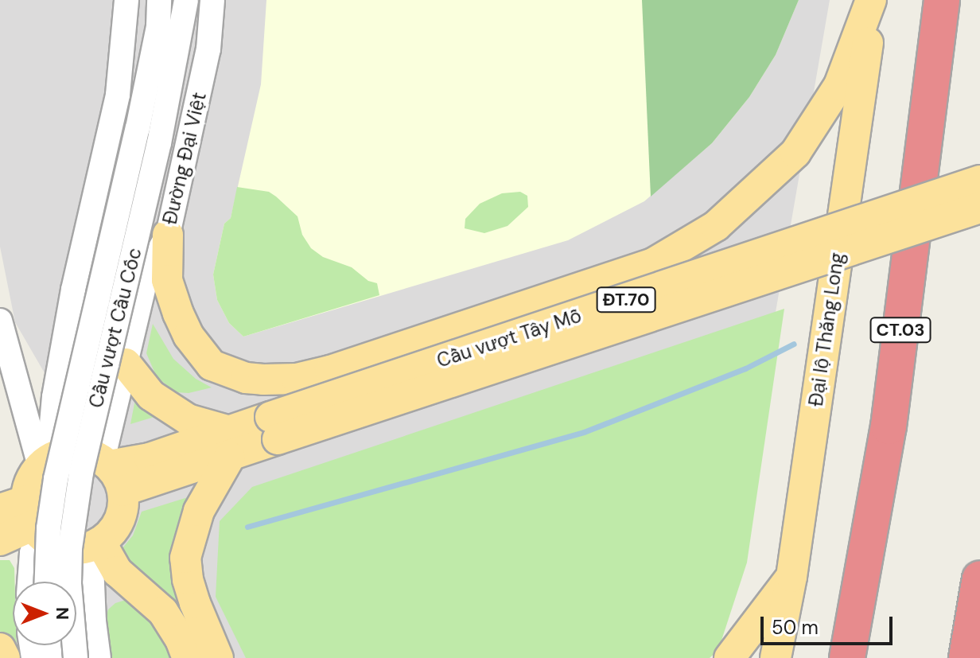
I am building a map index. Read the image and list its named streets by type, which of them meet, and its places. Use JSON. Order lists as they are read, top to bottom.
{
  "streets": {
    "highway": ["CT.03"],
    "main road": ["ĐT.70", "Đại lộ Thăng Long", "Cầu vượt Tây Mỗ"],
    "street": ["Đường Đại Việt", "Cầu vượt Cầu Cốc"]
  },
  "crossings": [
    ["Đường Đại Việt", "Cầu vượt Tây Mỗ"]
  ],
  "scale_bar": "50 m",
  "north": "right"
}
